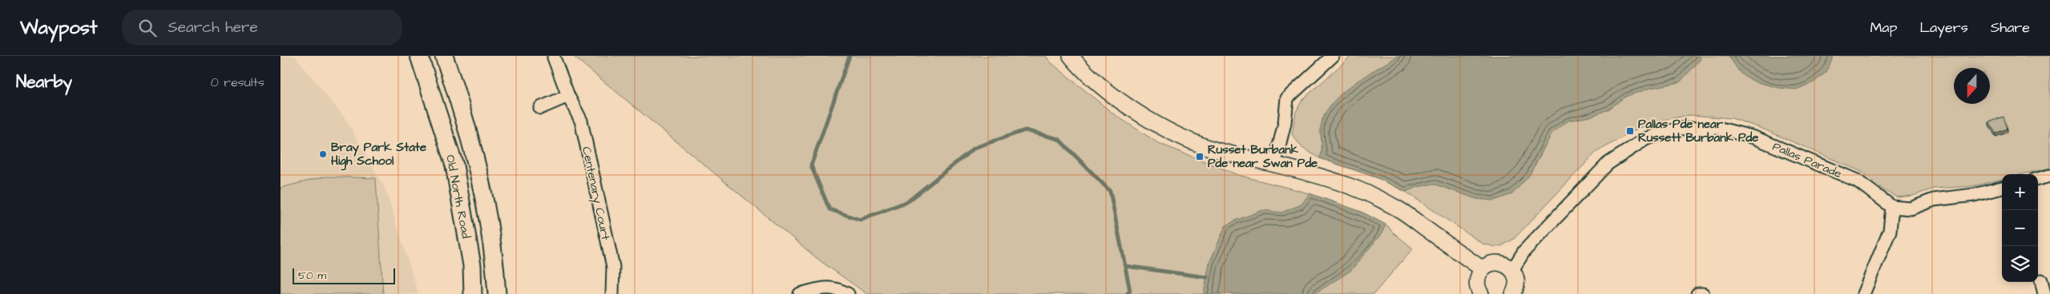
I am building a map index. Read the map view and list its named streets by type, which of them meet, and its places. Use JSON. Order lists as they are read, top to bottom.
{
  "streets": {
    "main road": ["Old North Road"],
    "street": ["Pallas Parade", "Centenary Court"]
  },
  "places": {
    "transit": ["Pallas Pde near Russett Burbank Pde", "Russet Burbank Pde near Swan Pde"],
    "other": ["Bray Park State High School"]
  },
  "scale_bar": "50 m",
  "north": "bottom",
  "page": {
    "header": "Waypost",
    "search": "Search here",
    "nav": ["Map", "Layers", "Share"],
    "heading": ["Nearby", "0 results"],
    "map_buttons": ["+", "−"],
    "scale": "50 m"
  }
}
